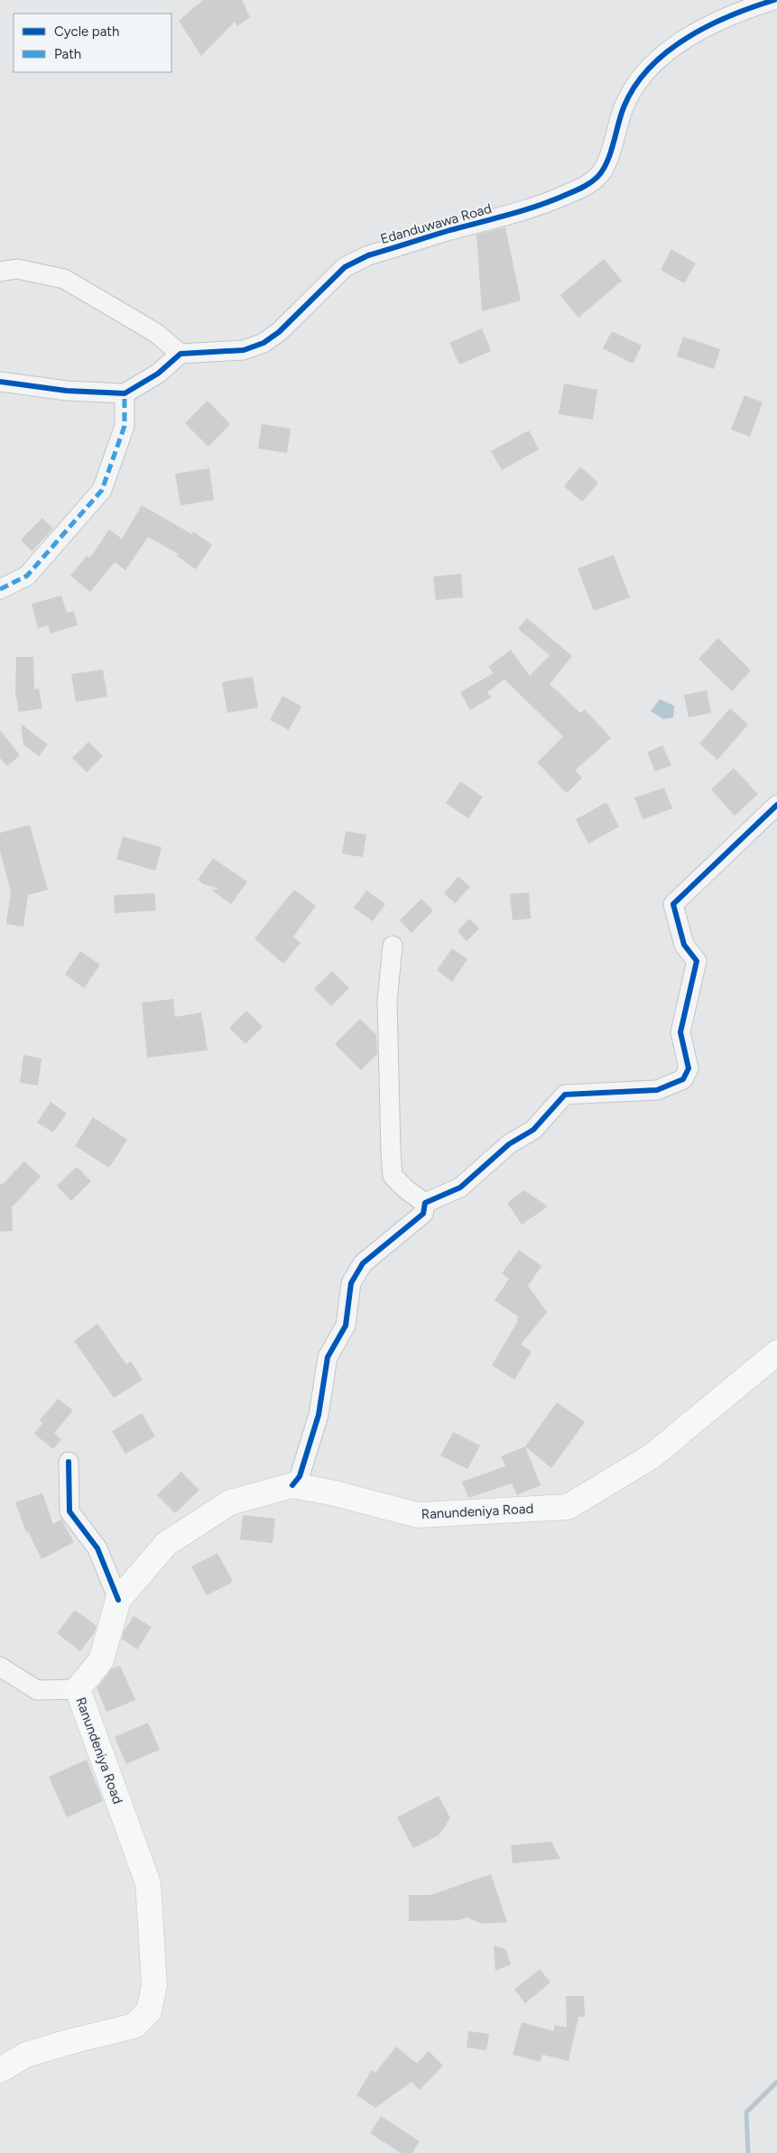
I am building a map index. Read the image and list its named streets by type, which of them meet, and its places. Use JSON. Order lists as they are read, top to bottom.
{
  "streets": {
    "main road": ["Ranundeniya Road"],
    "street": ["Edanduwawa Road"]
  },
  "legend": ["Cycle path", "Path"]
}
